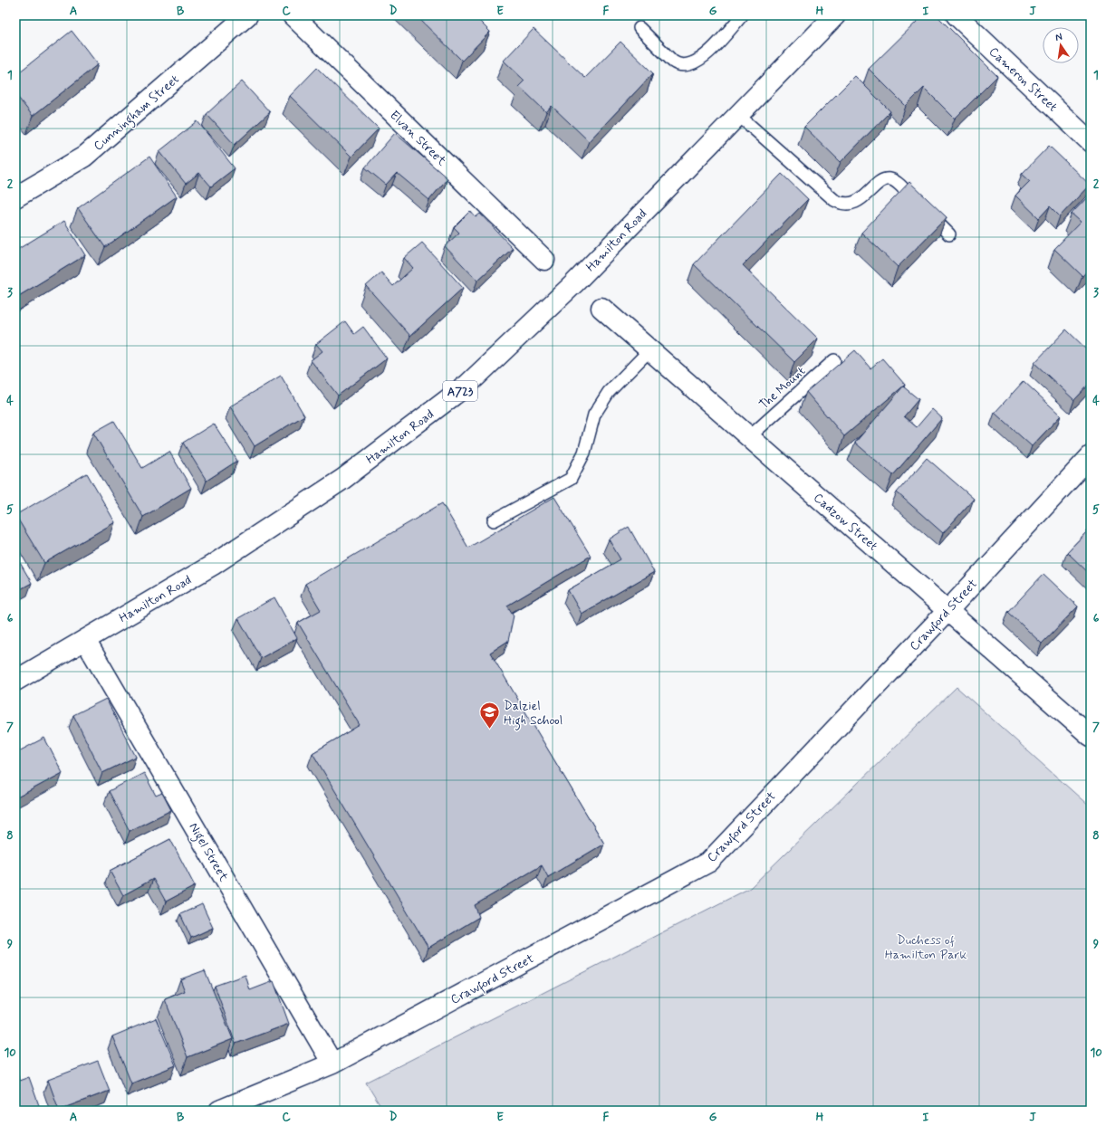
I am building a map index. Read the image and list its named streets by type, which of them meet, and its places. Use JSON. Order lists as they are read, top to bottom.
{
  "streets": {
    "street": [
      "Cameron Street",
      "Cunningham Street",
      "Elvan Street",
      "Hamilton Road",
      "A723",
      "Cadzow Street",
      "Crawford Street",
      "Nigel Street"
    ],
    "lane": ["The Mount"]
  },
  "crossings": [
    ["Hamilton Road", "Nigel Street"],
    ["The Mount", "Cadzow Street"],
    ["Cadzow Street", "Crawford Street"],
    ["Crawford Street", "Nigel Street"]
  ],
  "parks": ["Duchess of Hamilton Park"],
  "places": {
    "school or university": ["Dalziel High School"]
  },
  "north": "top",
  "grid": {
    "columns": [
      "A",
      "B",
      "C",
      "D",
      "E",
      "F",
      "G",
      "H",
      "I",
      "J"
    ],
    "rows": [
      "1",
      "2",
      "3",
      "4",
      "5",
      "6",
      "7",
      "8",
      "9",
      "10"
    ]
  }
}
